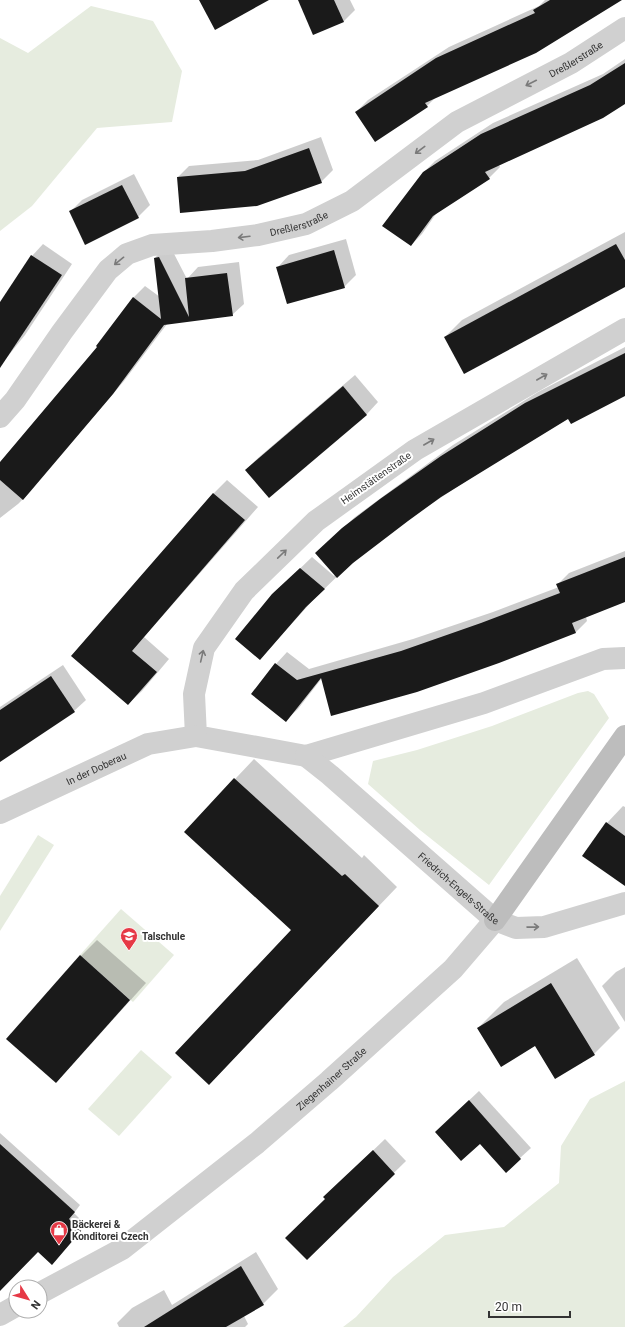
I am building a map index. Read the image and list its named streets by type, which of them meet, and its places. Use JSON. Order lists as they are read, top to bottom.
{
  "streets": {
    "street": [
      "Dreßlerstraße",
      "Heimstättenstraße",
      "In der Doberau",
      "Friedrich-Engels-Straße",
      "Ziegenhainer Straße"
    ]
  },
  "crossings": [
    ["Heimstättenstraße", "In der Doberau"],
    ["Heimstättenstraße", "Friedrich-Engels-Straße"],
    ["In der Doberau", "Friedrich-Engels-Straße"],
    ["Friedrich-Engels-Straße", "Ziegenhainer Straße"]
  ],
  "one_way": ["Dreßlerstraße", "Heimstättenstraße"],
  "places": {
    "school or university": ["Talschule"],
    "shop": ["Bäckerei & Konditorei Czech"]
  },
  "scale_bar": "20 m",
  "north": "bottom right"
}
